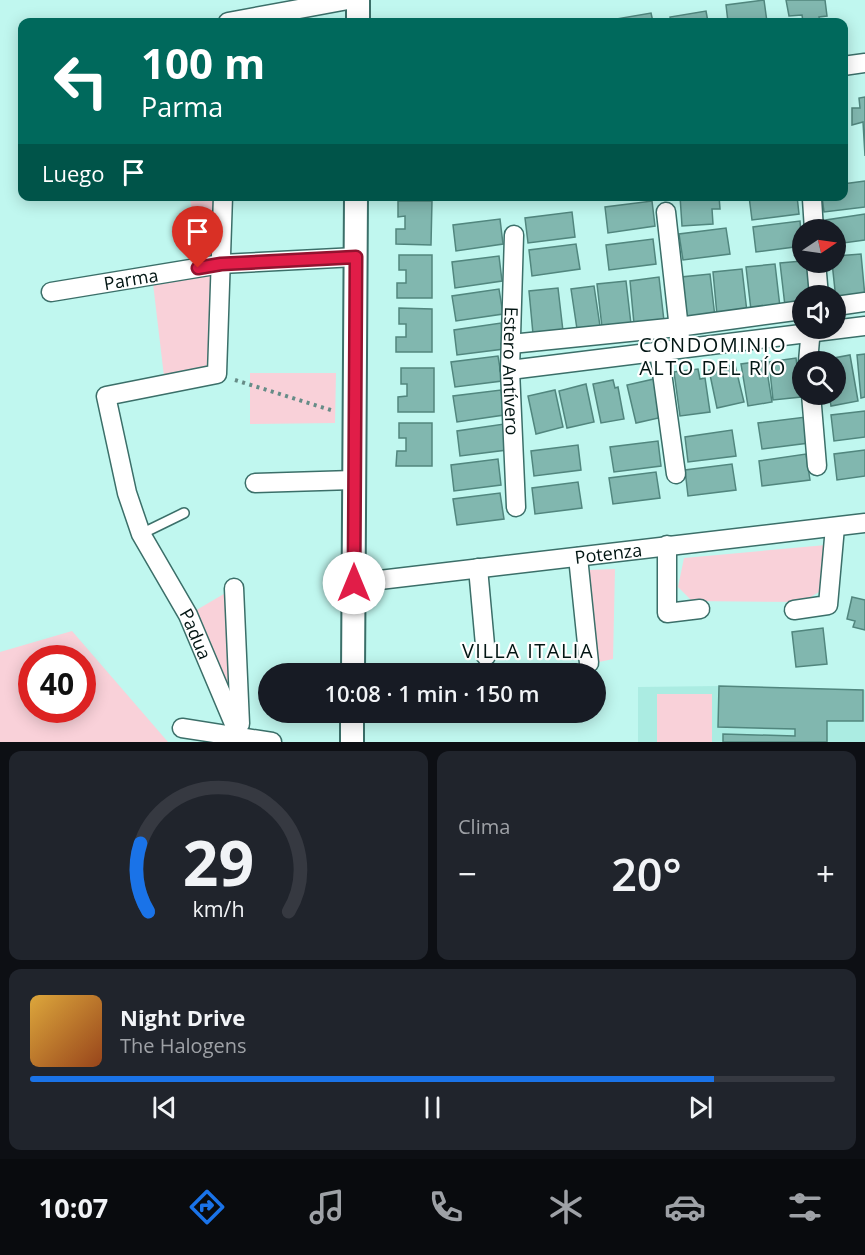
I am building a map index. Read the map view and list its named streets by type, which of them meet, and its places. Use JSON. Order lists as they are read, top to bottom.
{
  "streets": {
    "street": [
      "Parma",
      "Estero Antívero",
      "Potenza",
      "Padua"
    ]
  },
  "districts": ["CONDOMINIO ALTO DEL RÍO", "VILLA ITALIA"],
  "north": "right",
  "page": {
    "turn": ["100 m", "Parma"],
    "then": "Luego",
    "limit": "40",
    "trip": "10:08 · 1 min · 150 m",
    "tile": "Clima",
    "heat": ["−", "20°", "+"],
    "song": ["Night Drive", "The Halogens"],
    "tabs": "10:07",
    "gauge": ["29", "km/h"]
  }
}
